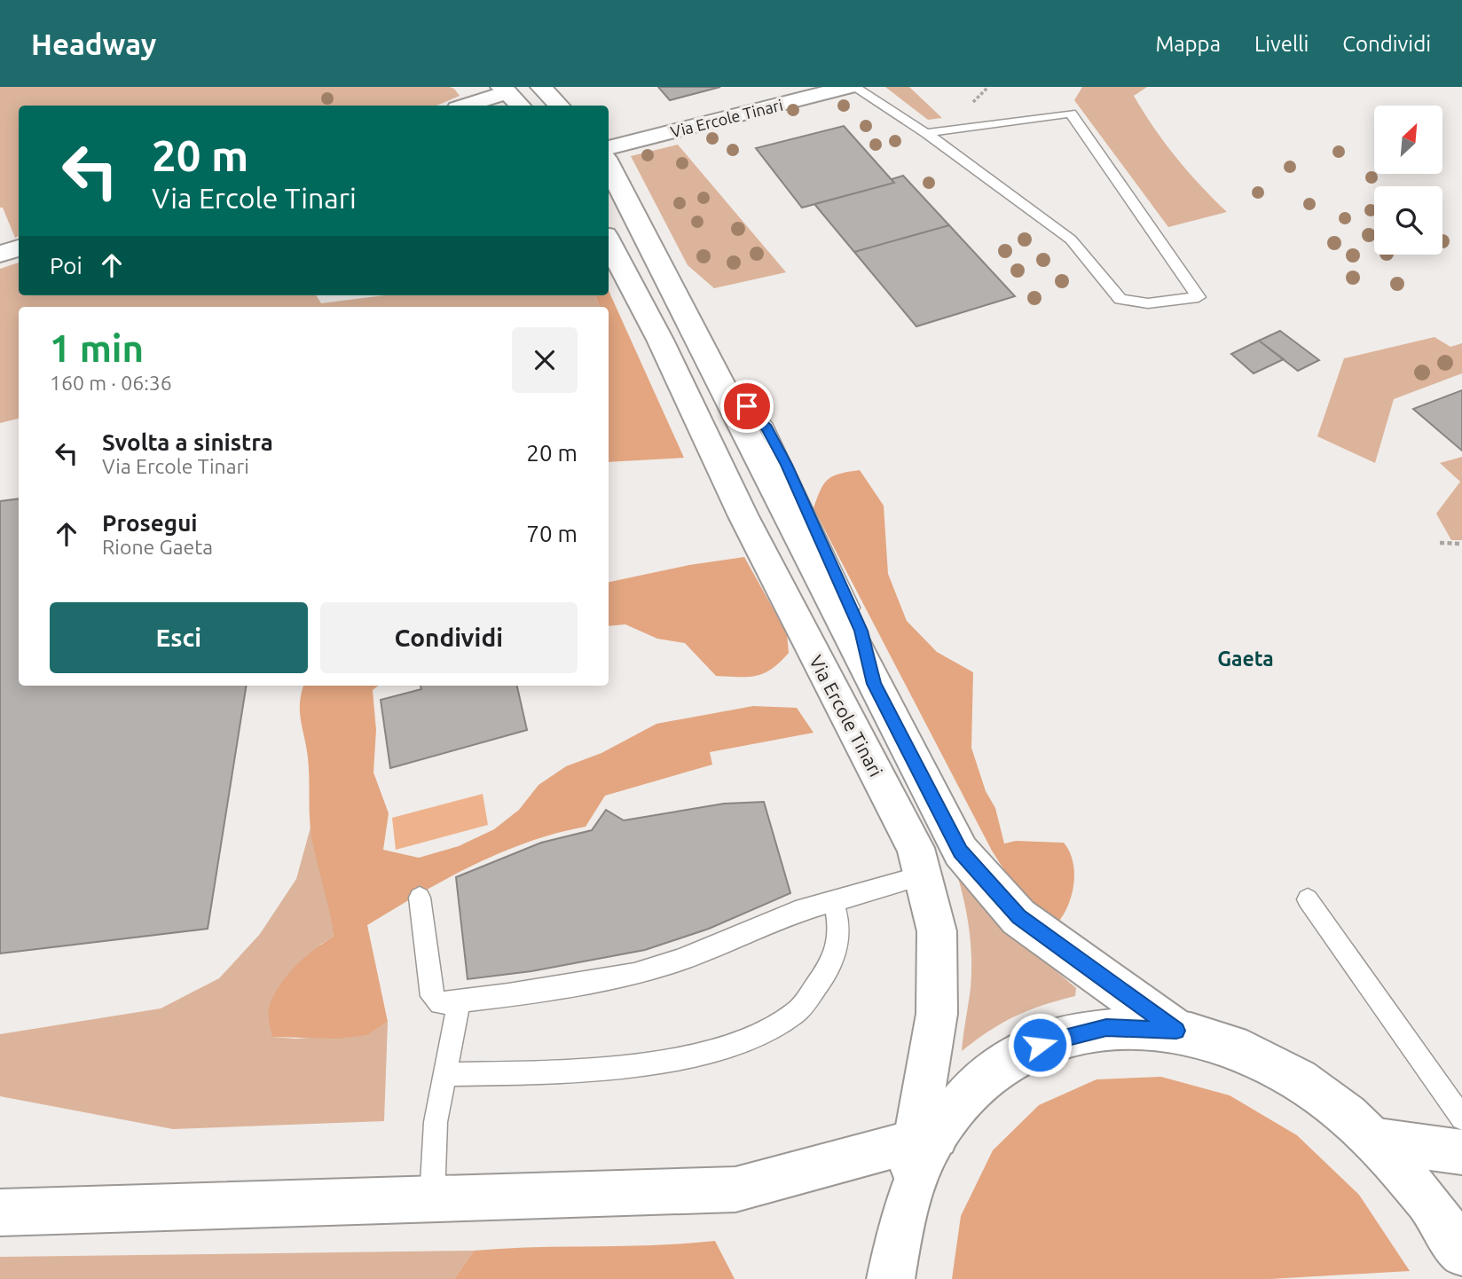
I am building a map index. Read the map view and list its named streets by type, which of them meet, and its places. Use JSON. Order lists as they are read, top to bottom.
{
  "streets": {
    "street": ["Via Ercole Tinari"]
  },
  "districts": ["Gaeta"],
  "north": "top right",
  "page": {
    "header": "Headway",
    "nav": ["Mappa", "Livelli", "Condividi"],
    "turn": ["20 m", "Via Ercole Tinari"],
    "then": "Poi",
    "heading": ["1 min", "160 m · 06:36"],
    "list": [
      {
        "name": "Svolta a sinistra",
        "note": "Via Ercole Tinari",
        "value": "20 m"
      },
      {
        "name": "Prosegui",
        "note": "Rione Gaeta",
        "value": "70 m"
      }
    ],
    "buttons": ["Esci", "Condividi"]
  }
}
